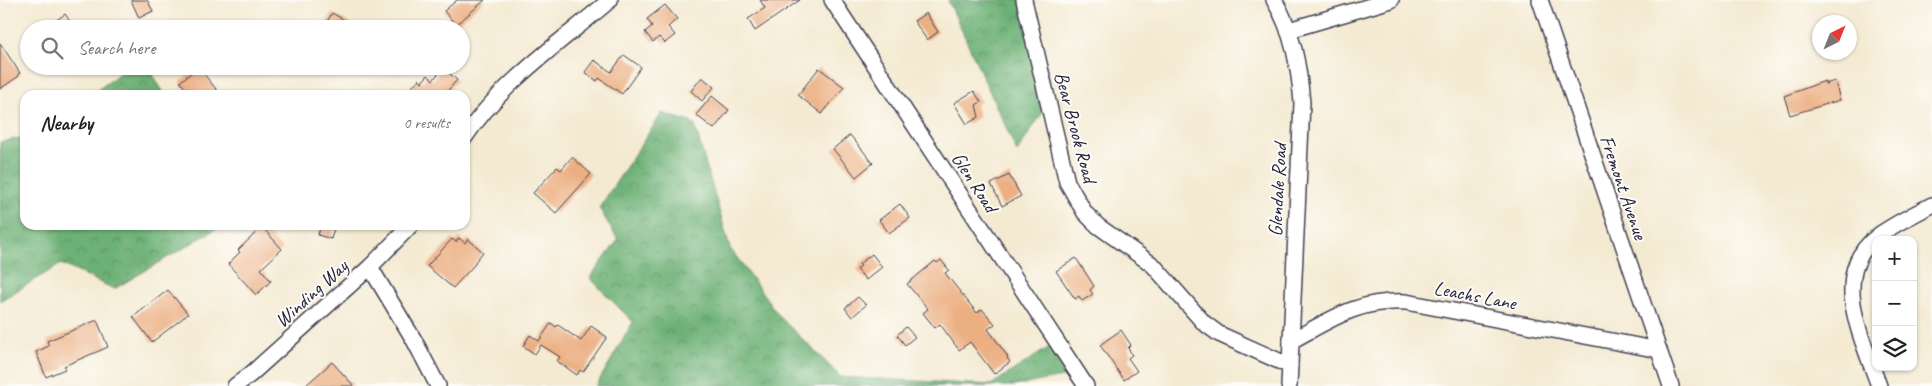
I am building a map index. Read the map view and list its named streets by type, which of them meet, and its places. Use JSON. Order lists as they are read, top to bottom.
{
  "streets": {
    "street": [
      "Bear Brook Road",
      "Glen Road",
      "Fremont Avenue",
      "Glendale Road",
      "Winding Way",
      "Leachs Lane"
    ]
  },
  "crossings": [
    ["Bear Brook Road", "Glendale Road"],
    ["Fremont Avenue", "Leachs Lane"],
    ["Glendale Road", "Leachs Lane"]
  ],
  "north": "top right",
  "page": {
    "search": "Search here",
    "heading": ["Nearby", "0 results"],
    "map_buttons": ["+", "−"]
  }
}
